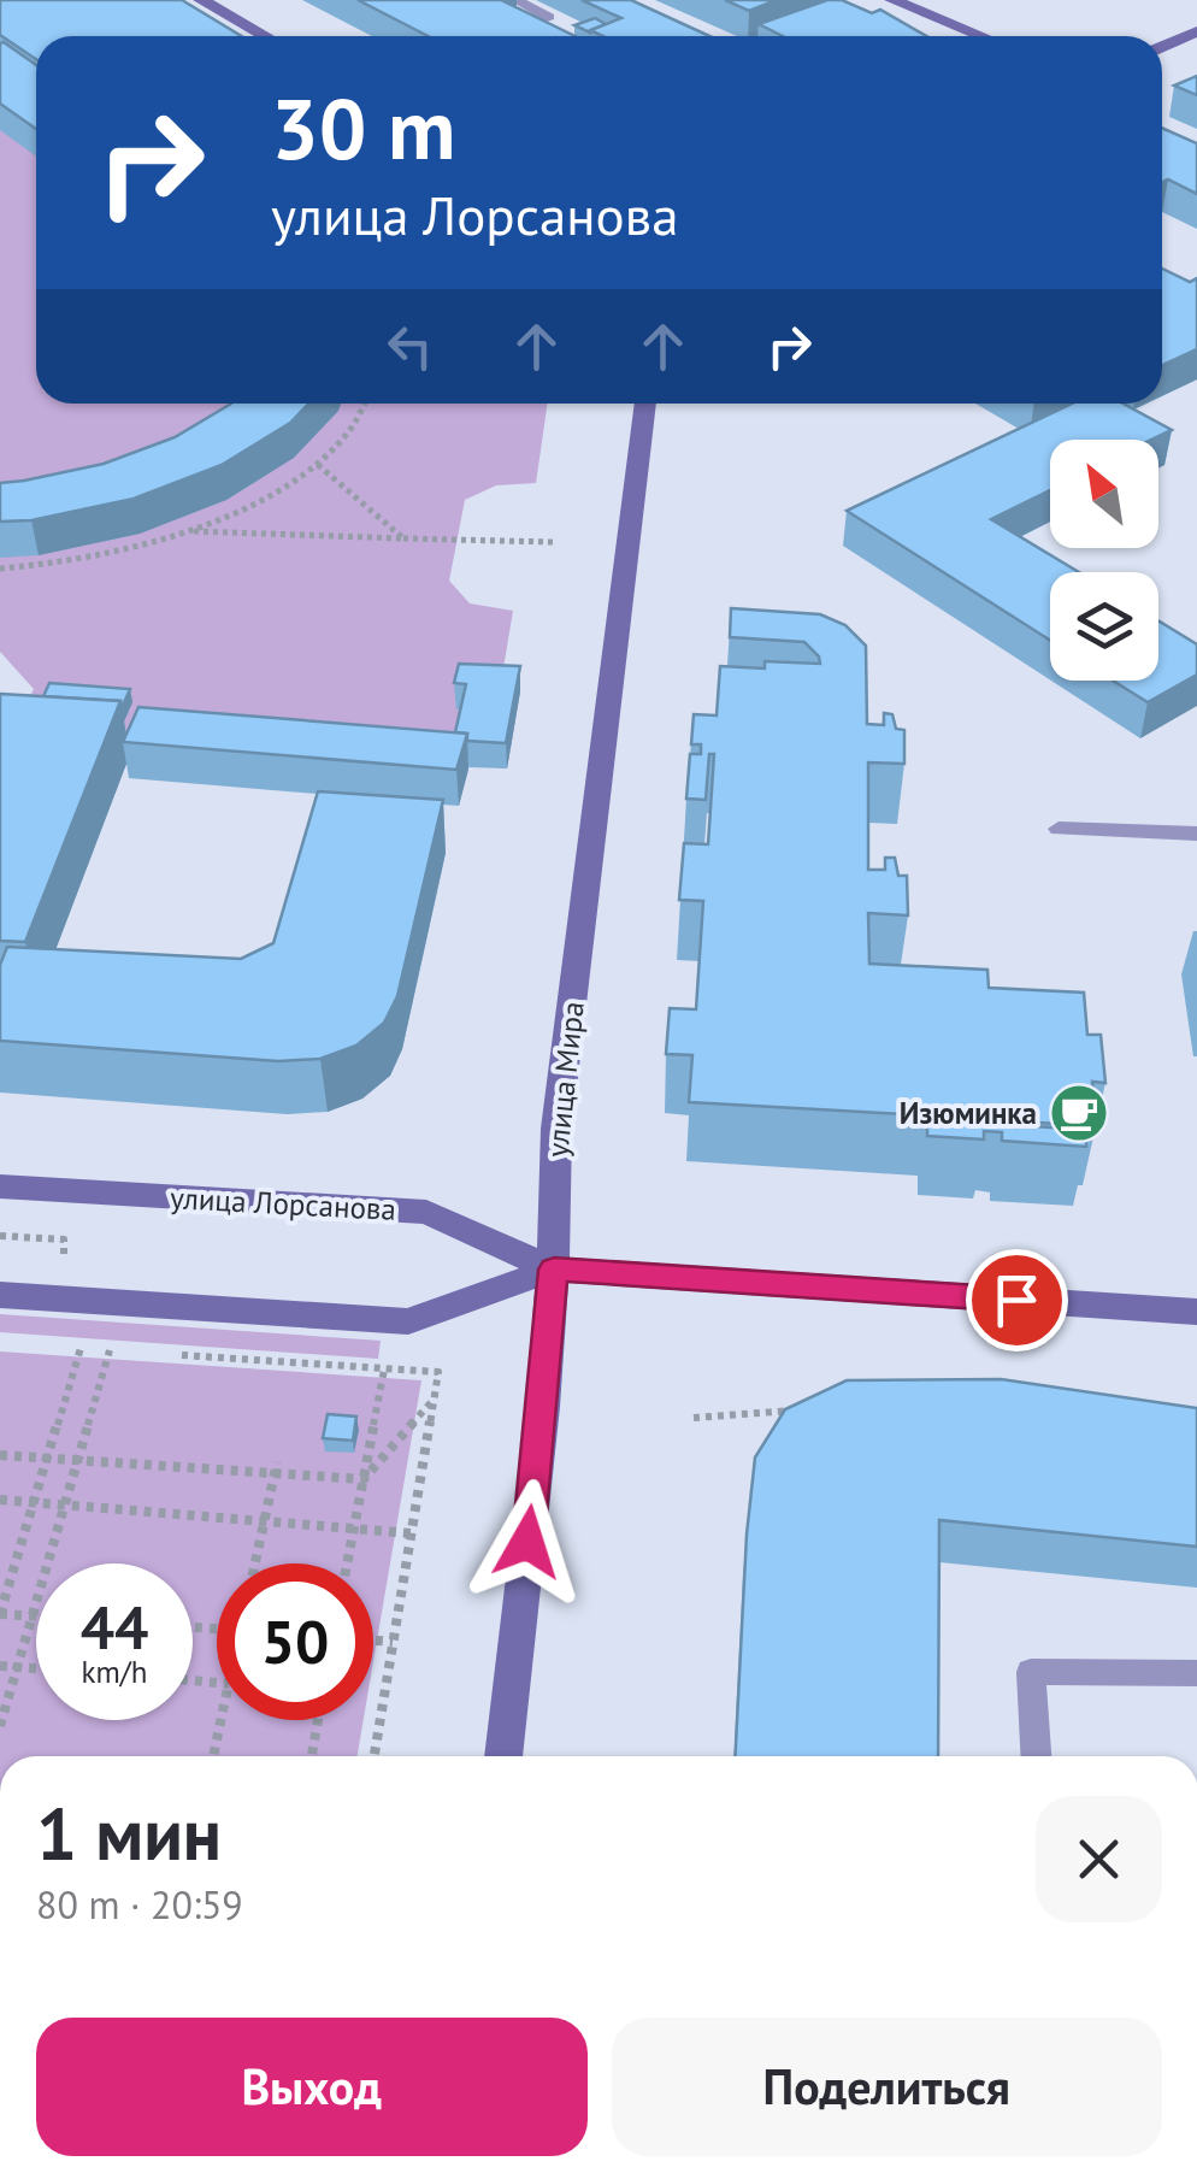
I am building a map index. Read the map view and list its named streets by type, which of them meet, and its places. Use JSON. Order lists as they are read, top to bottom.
{
  "streets": {
    "main road": ["улица Мира", "улица Лорсанова"]
  },
  "crossings": [
    ["улица Мира", "улица Лорсанова"]
  ],
  "places": {
    "cafe": ["Изюминка"]
  },
  "north": "top left",
  "page": {
    "turn": ["30 m", "улица Лорсанова"],
    "speed": "44 km/h",
    "limit": "50",
    "heading": ["1 мин", "80 m · 20:59"],
    "buttons": ["Выход", "Поделиться"]
  }
}
